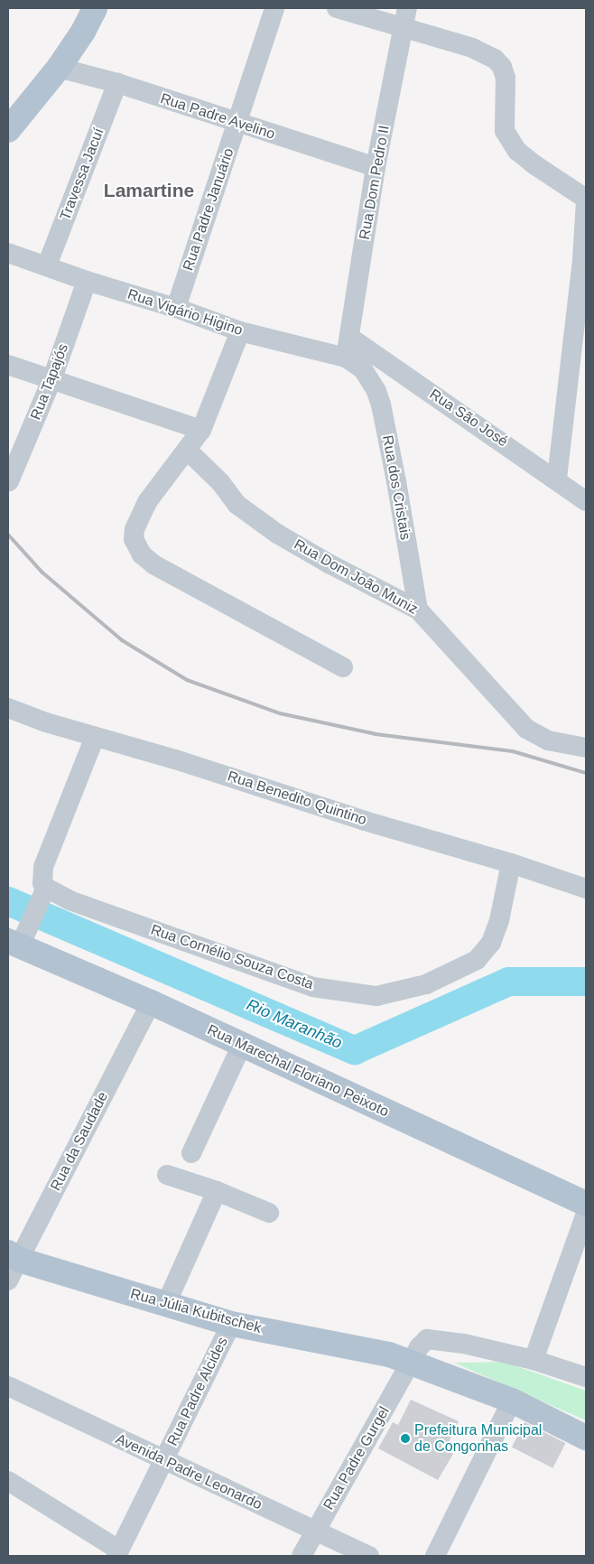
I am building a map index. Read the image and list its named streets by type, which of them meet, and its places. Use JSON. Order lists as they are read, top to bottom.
{
  "streets": {
    "main road": ["Rua Marechal Floriano Peixoto", "Rua Júlia Kubitschek"],
    "street": [
      "Rua Padre Avelino",
      "Travessa Jacuí",
      "Rua Dom Pedro II",
      "Rua Padre Januário",
      "Rua Vigário Higino",
      "Rua Tapajós",
      "Rua São José",
      "Rua dos Cristais",
      "Rua Dom João Muniz",
      "Rua Benedito Quintino",
      "Rua Cornélio Souza Costa",
      "Rua da Saudade",
      "Rua Padre Alcides",
      "Rua Padre Gurgel",
      "Avenida Padre Leonardo"
    ]
  },
  "crossings": [
    ["Rua Padre Avelino", "Travessa Jacuí"],
    ["Rua Padre Avelino", "Rua Dom Pedro II"],
    ["Rua Padre Avelino", "Rua Padre Januário"],
    ["Travessa Jacuí", "Rua Vigário Higino"],
    ["Rua Dom Pedro II", "Rua Vigário Higino"],
    ["Rua Dom Pedro II", "Rua São José"],
    ["Rua Padre Januário", "Rua Vigário Higino"],
    ["Rua Vigário Higino", "Rua Tapajós"],
    ["Rua Vigário Higino", "Rua dos Cristais"],
    ["Rua dos Cristais", "Rua Dom João Muniz"],
    ["Rua Benedito Quintino", "Rua Cornélio Souza Costa"],
    ["Rua Marechal Floriano Peixoto", "Rua da Saudade"],
    ["Rua da Saudade", "Rua Júlia Kubitschek"],
    ["Rua Júlia Kubitschek", "Rua Padre Alcides"],
    ["Rua Júlia Kubitschek", "Rua Padre Gurgel"],
    ["Rua Padre Alcides", "Avenida Padre Leonardo"],
    ["Rua Padre Gurgel", "Avenida Padre Leonardo"]
  ],
  "districts": ["Lamartine"],
  "water": ["Rio Maranhão"],
  "places": ["Prefeitura Municipal de Congonhas"]
}
